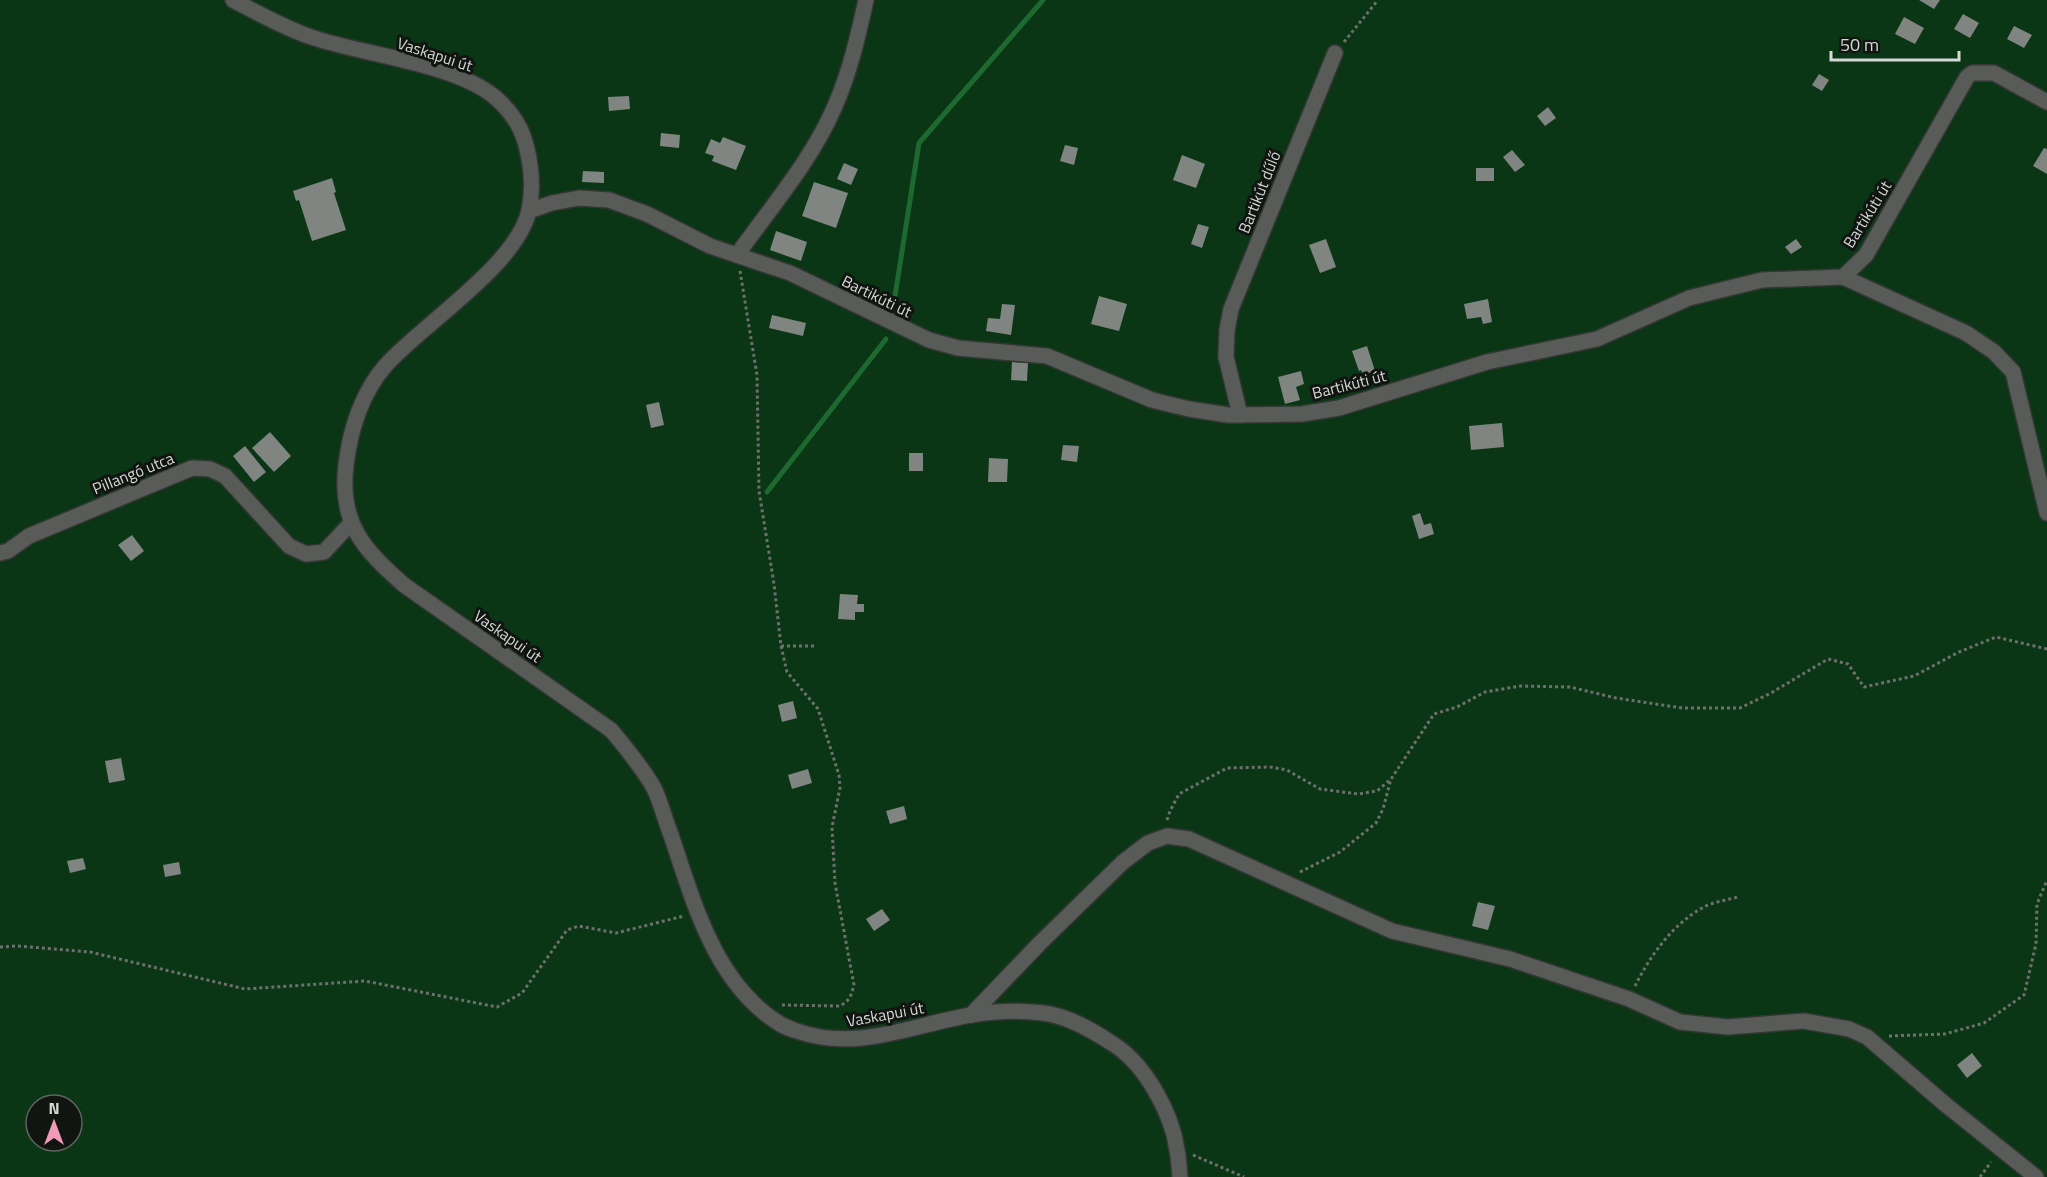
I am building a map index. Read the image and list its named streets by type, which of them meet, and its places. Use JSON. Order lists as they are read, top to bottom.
{
  "streets": {
    "street": [
      "Vaskapui út",
      "Bartikút dűlő",
      "Bartikúti út",
      "Pillangó utca"
    ]
  },
  "crossings": [
    ["Vaskapui út", "Bartikúti út"],
    ["Vaskapui út", "Pillangó utca"],
    ["Bartikút dűlő", "Bartikúti út"]
  ],
  "scale_bar": "50 m",
  "north": "top"
}
